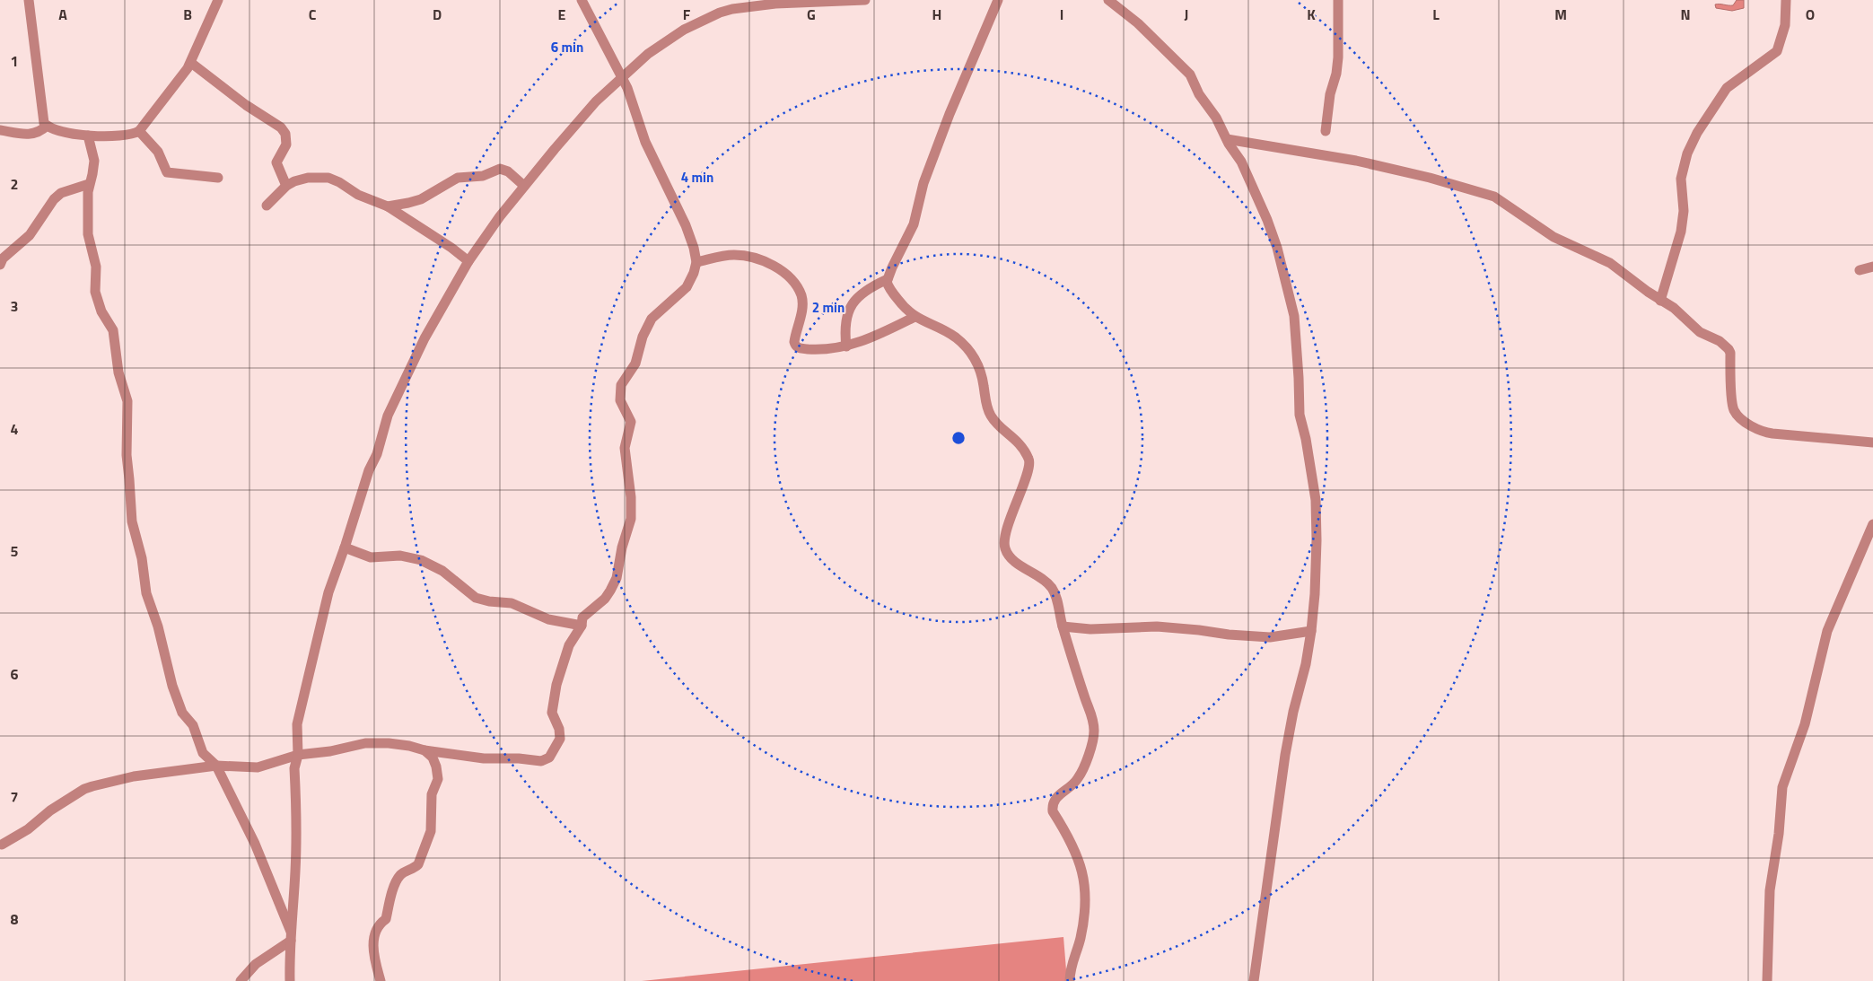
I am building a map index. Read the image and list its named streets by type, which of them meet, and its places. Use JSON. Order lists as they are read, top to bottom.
{
  "grid": {
    "columns": [
      "A",
      "B",
      "C",
      "D",
      "E",
      "F",
      "G",
      "H",
      "I",
      "J",
      "K",
      "L",
      "M",
      "N",
      "O"
    ],
    "rows": [
      "1",
      "2",
      "3",
      "4",
      "5",
      "6",
      "7",
      "8"
    ]
  },
  "rings": ["6 min", "4 min", "2 min"]
}
